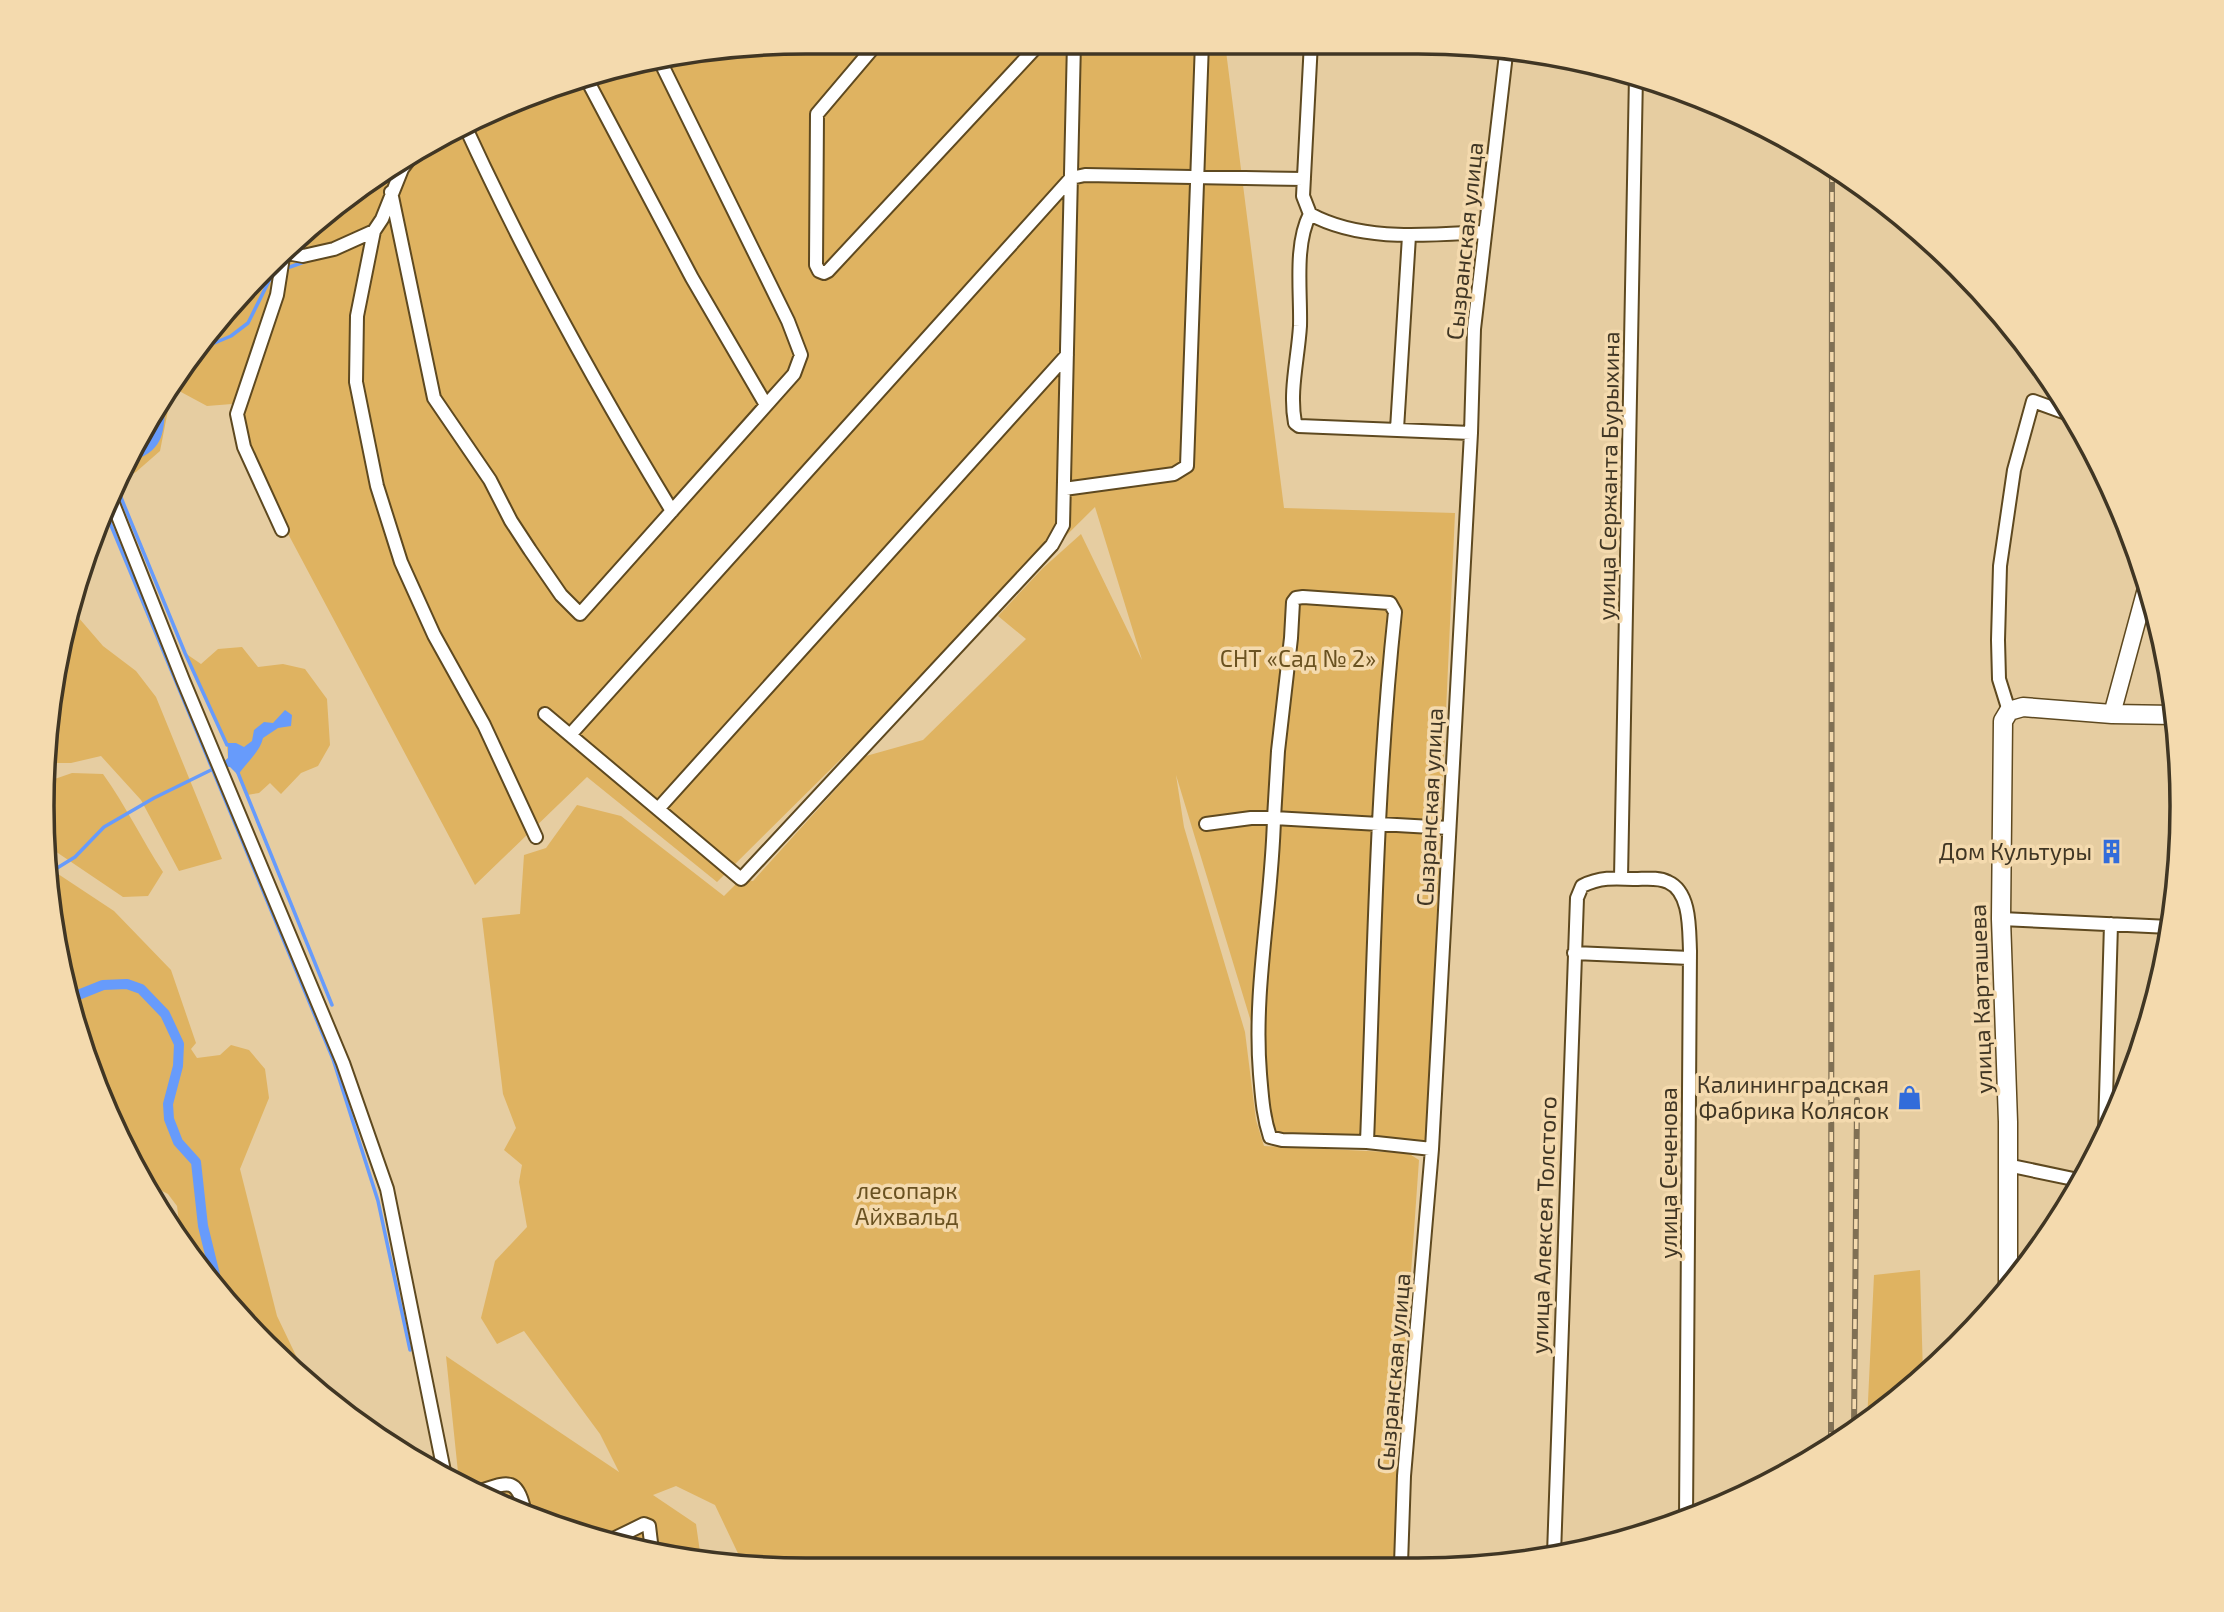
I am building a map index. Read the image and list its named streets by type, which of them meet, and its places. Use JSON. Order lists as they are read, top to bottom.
{
  "streets": {
    "main road": ["улица Карташева"],
    "street": [
      "Сызранская улица",
      "улица Сержанта Бурыхина",
      "улица Сеченова",
      "улица Алексея Толстого"
    ]
  },
  "crossings": [
    ["улица Сержанта Бурыхина", "улица Сеченова"],
    ["улица Сеченова", "улица Алексея Толстого"]
  ],
  "parks": ["СНТ «Сад № 2»", "лесопарк Айхвальд"],
  "places": {
    "building": ["Дом Культуры"],
    "shop": ["Калининградская Фабрика Колясок"]
  }
}
